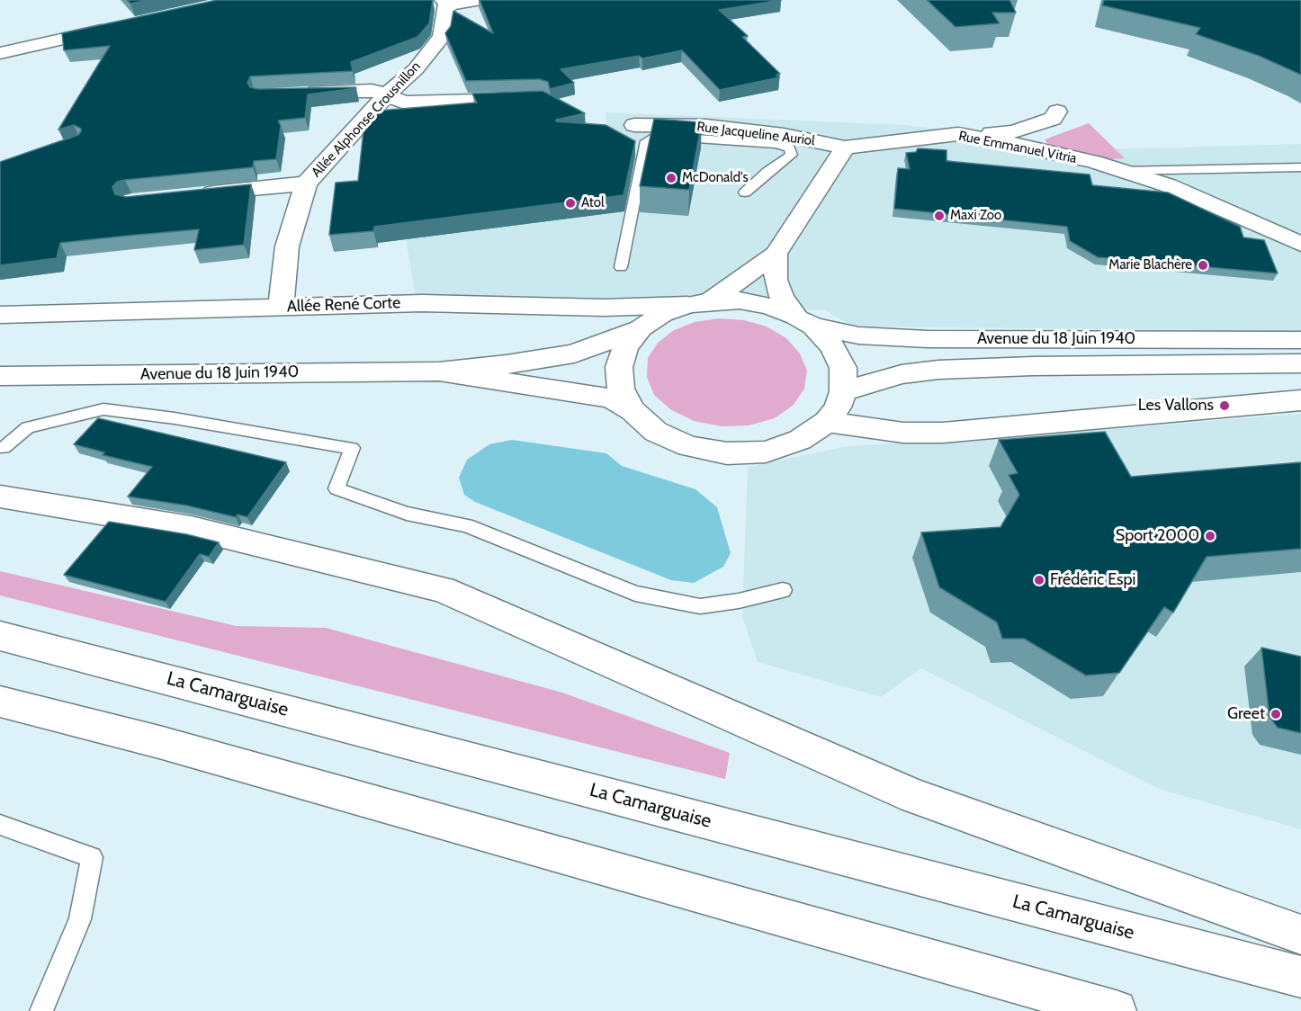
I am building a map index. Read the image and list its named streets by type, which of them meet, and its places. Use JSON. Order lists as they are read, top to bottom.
{
  "streets": {
    "main road": [
      "Allée Alphonse Crousnillon",
      "Rue Jacqueline Auriol",
      "Rue Emmanuel Vitria",
      "Allée René Corte",
      "Avenue du 18 Juin 1940",
      "La Camarguaise"
    ]
  },
  "crossings": [
    ["Allée Alphonse Crousnillon", "Allée René Corte"],
    ["Rue Jacqueline Auriol", "Rue Emmanuel Vitria"],
    ["Allée René Corte", "Avenue du 18 Juin 1940"]
  ],
  "places": [
    "McDonald's",
    "Atol",
    "Maxi Zoo",
    "Marie Blachère",
    "Les Vallons",
    "Sport 2000",
    "Frédéric Espi",
    "Greet"
  ]
}
